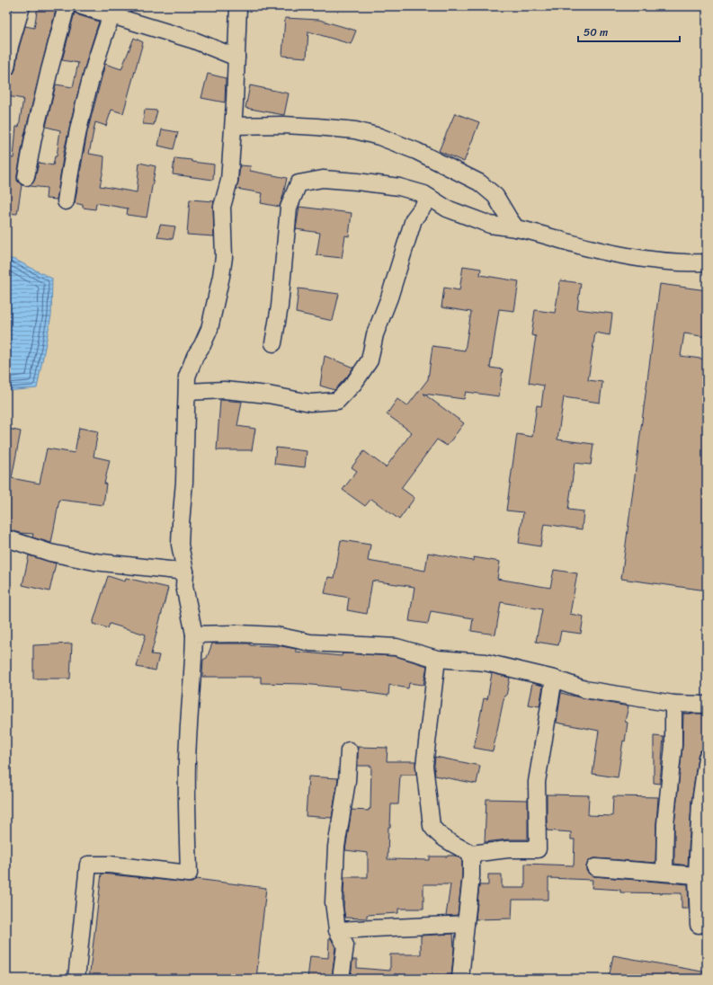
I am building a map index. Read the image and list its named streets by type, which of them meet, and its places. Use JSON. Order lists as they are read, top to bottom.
{
  "scale_bar": "50 m"
}
